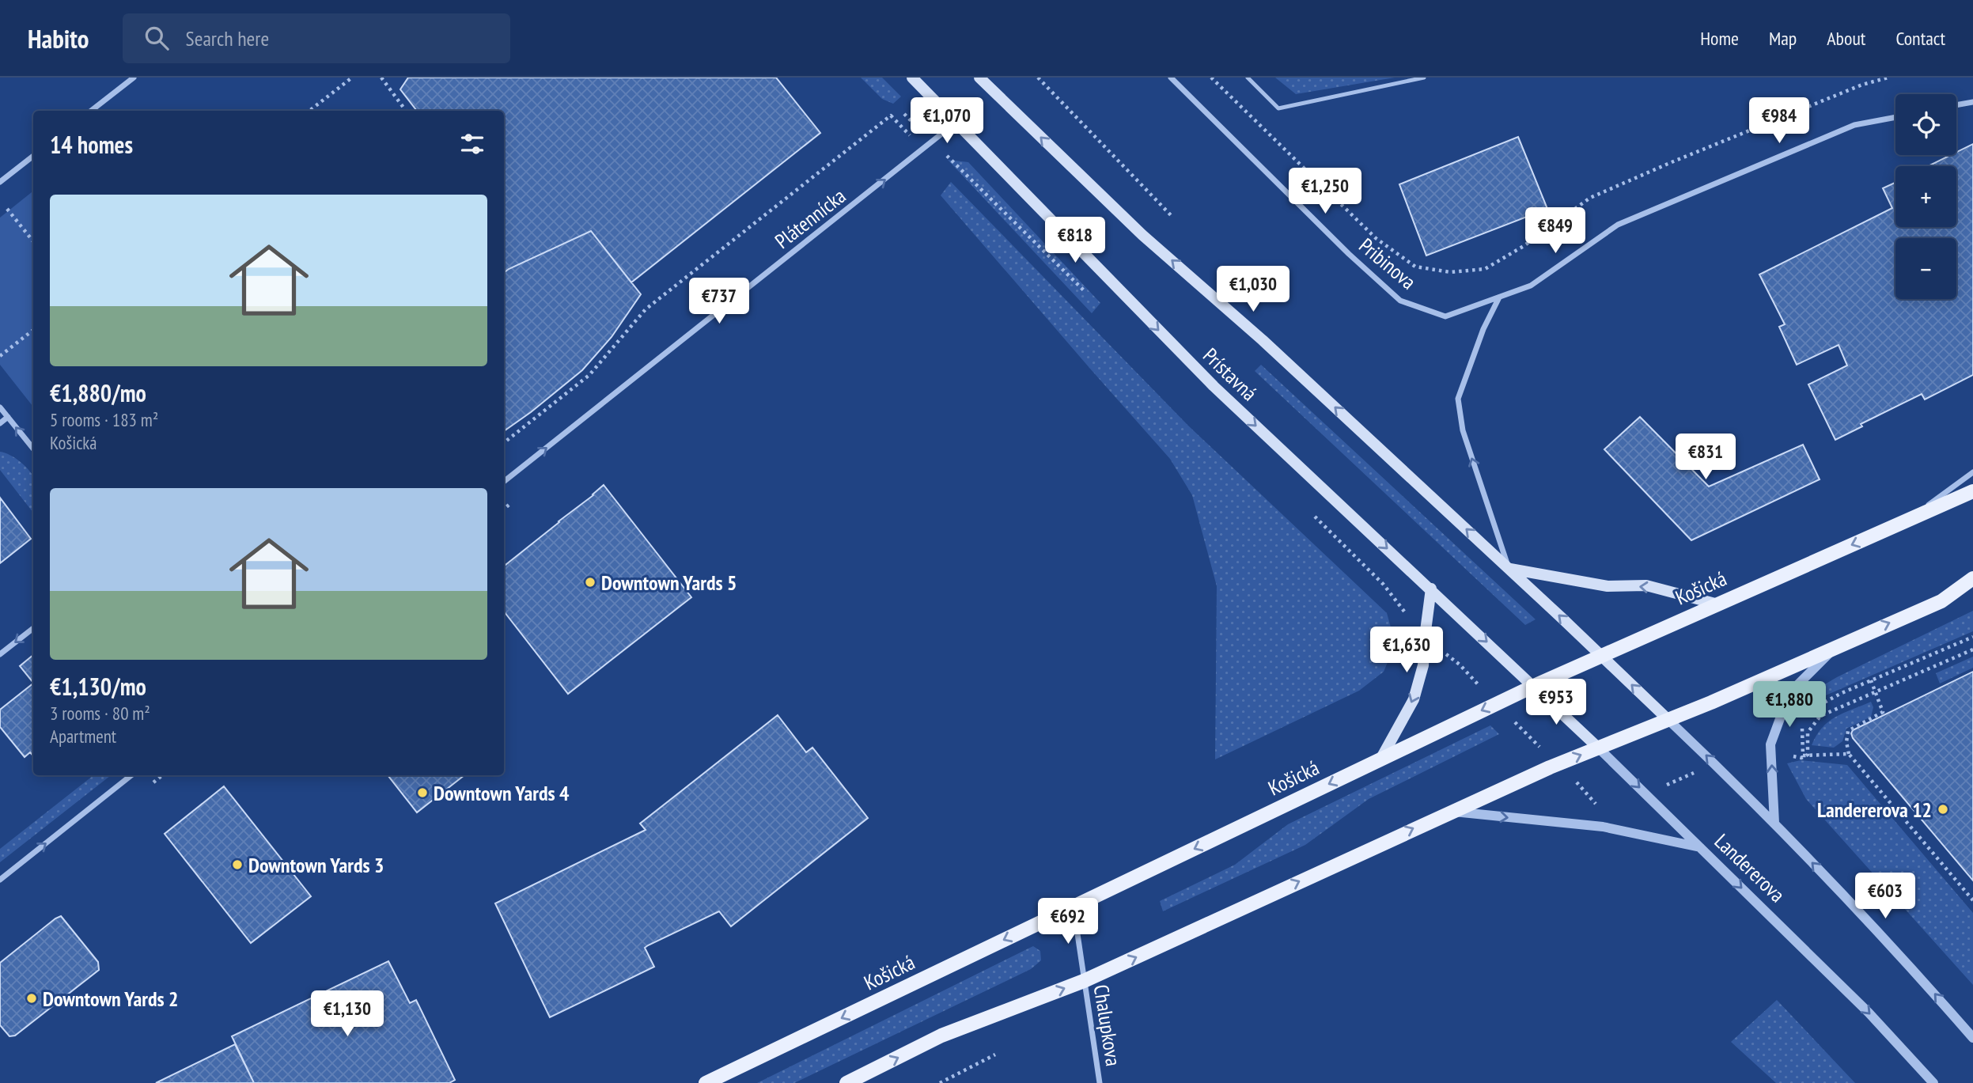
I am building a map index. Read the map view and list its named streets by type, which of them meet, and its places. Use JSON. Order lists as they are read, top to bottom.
{
  "streets": {
    "main road": ["Prístavná", "Košická", "Landererova"],
    "street": ["Plátennícka", "Pribinova", "Chalupkova"]
  },
  "crossings": [
    ["Plátennícka", "Prístavná"],
    ["Prístavná", "Košická"],
    ["Prístavná", "Landererova"],
    ["Košická", "Landererova"],
    ["Košická", "Chalupkova"]
  ],
  "one_way": ["Plátennícka", "Košická", "Landererova"],
  "places": [
    "Downtown Yards 5",
    "Downtown Yards 4",
    "Landererova 12",
    "Downtown Yards 3",
    "Downtown Yards 2"
  ],
  "page": {
    "header": "Habito",
    "search": "Search here",
    "nav": [
      "Home",
      "Map",
      "About",
      "Contact"
    ],
    "map_buttons": ["+", "−"],
    "price": [
      "€1,070",
      "€984",
      "€1,250",
      "€849",
      "€818",
      "€1,030",
      "€737",
      "€831",
      "€1,630",
      "€953",
      "€1,880",
      "€603",
      "€692",
      "€1,130"
    ],
    "heading": "14 homes",
    "list": [
      {
        "name": "€1,880/mo",
        "note": "5 rooms · 183 m² · Košická"
      },
      {
        "name": "€1,130/mo",
        "note": "3 rooms · 80 m² · Apartment"
      }
    ]
  }
}
